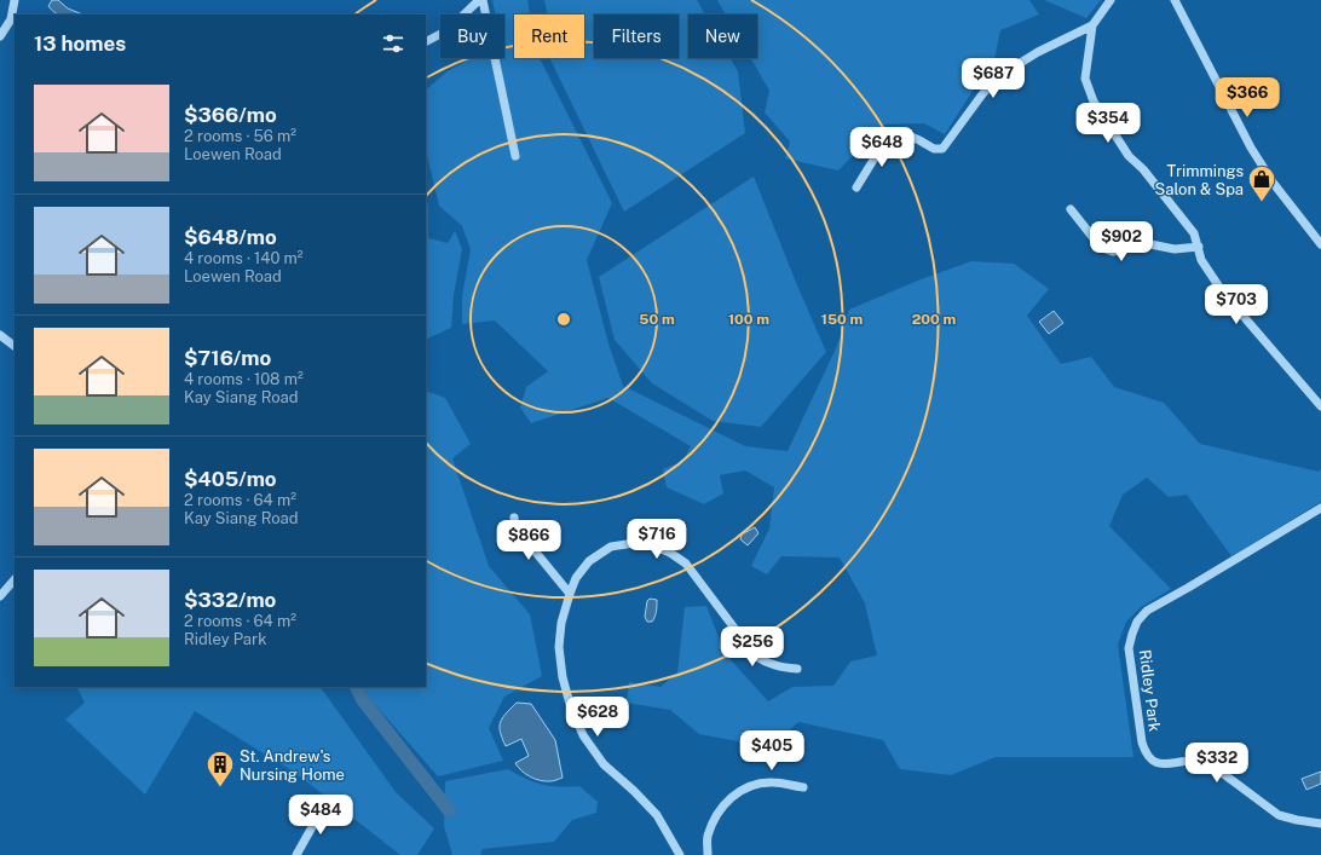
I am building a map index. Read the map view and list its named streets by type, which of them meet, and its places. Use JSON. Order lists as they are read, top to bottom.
{
  "streets": {
    "street": ["Ridley Park"]
  },
  "places": {
    "shop": ["Trimmings Salon & Spa"],
    "building": ["St. Andrew's Nursing Home"]
  },
  "page": {
    "chip": [
      "Buy",
      "Rent",
      "Filters",
      "New"
    ],
    "heading": "13 homes",
    "price": [
      "$687",
      "$366",
      "$354",
      "$648",
      "$902",
      "$703",
      "$716",
      "$866",
      "$256",
      "$628",
      "$405",
      "$332",
      "$484"
    ],
    "list": [
      {
        "name": "$366/mo",
        "note": "2 rooms · 56 m² · Loewen Road"
      },
      {
        "name": "$648/mo",
        "note": "4 rooms · 140 m² · Loewen Road"
      },
      {
        "name": "$716/mo",
        "note": "4 rooms · 108 m² · Kay Siang Road"
      },
      {
        "name": "$405/mo",
        "note": "2 rooms · 64 m² · Kay Siang Road"
      },
      {
        "name": "$332/mo",
        "note": "2 rooms · 64 m² · Ridley Park"
      }
    ]
  },
  "rings": [
    "50 m",
    "100 m",
    "150 m",
    "200 m"
  ]
}
